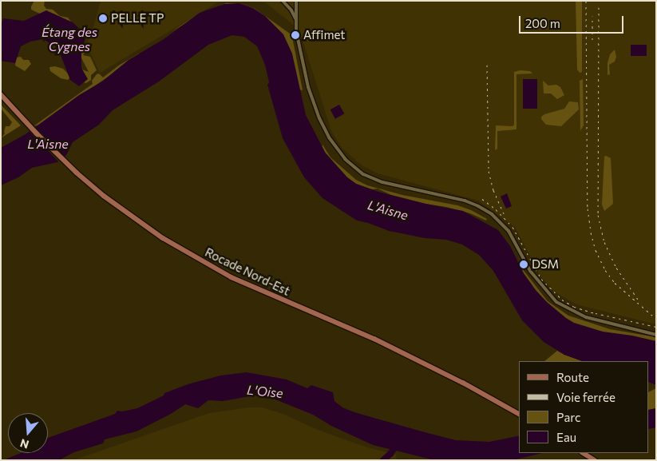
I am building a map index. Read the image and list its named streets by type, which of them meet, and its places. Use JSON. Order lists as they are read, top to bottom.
{
  "streets": {
    "main road": ["Rocade Nord-Est"]
  },
  "water": ["Étang des Cygnes", "L'Aisne", "L'Oise"],
  "places": ["PELLE TP", "Affimet", "DSM"],
  "legend": [
    "Route",
    "Voie ferrée",
    "Parc",
    "Eau"
  ],
  "scale_bar": "200 m",
  "north": "bottom"
}
